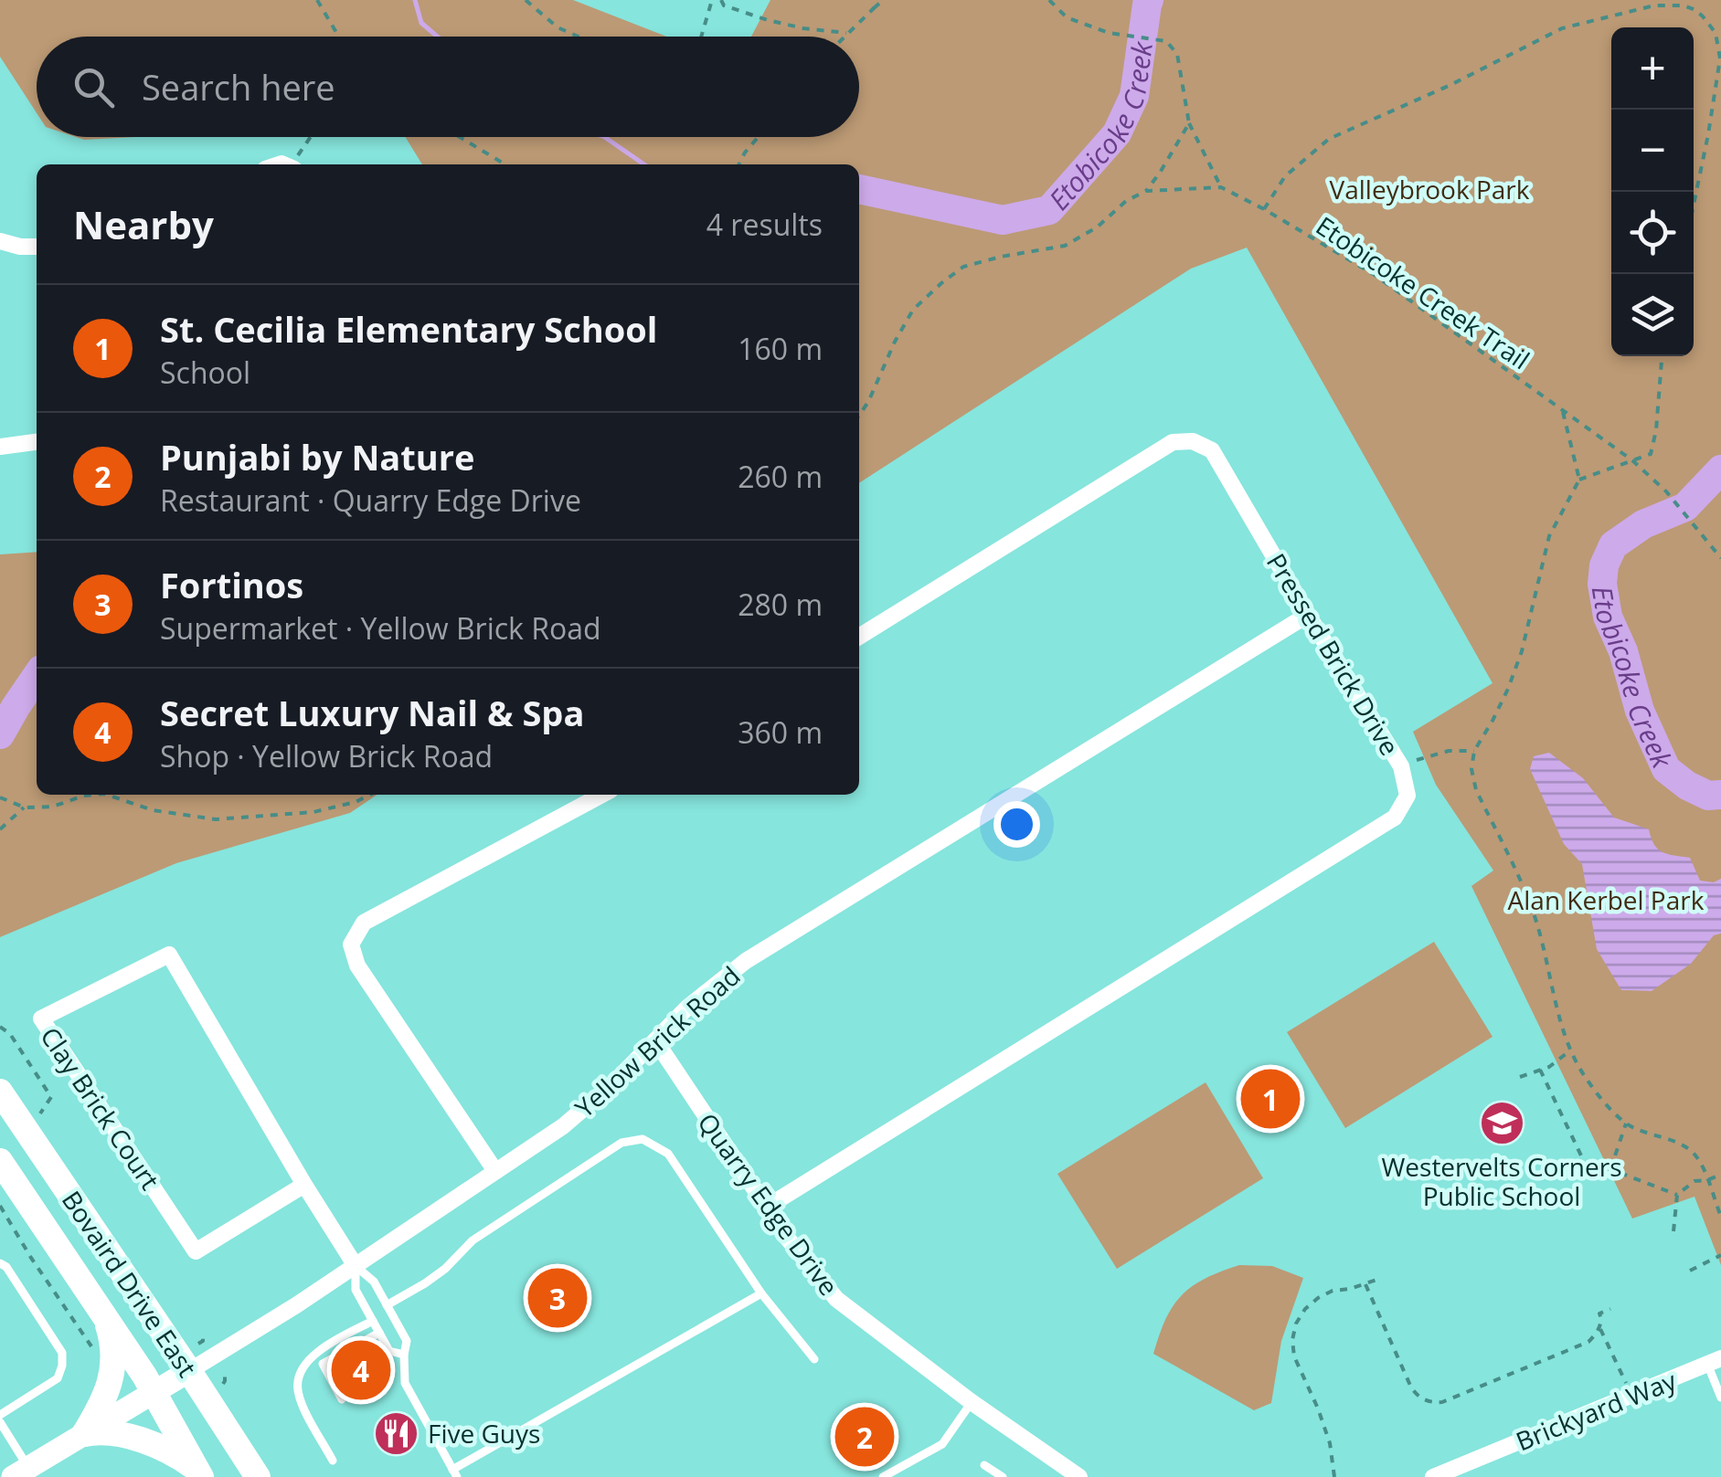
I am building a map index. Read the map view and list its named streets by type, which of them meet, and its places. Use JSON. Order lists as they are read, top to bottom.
{
  "streets": {
    "main road": ["Bovaird Drive East"],
    "street": [
      "Pressed Brick Drive",
      "Yellow Brick Road",
      "Clay Brick Court",
      "Quarry Edge Drive",
      "Brickyard Way"
    ],
    "path": ["Etobicoke Creek Trail"]
  },
  "crossings": [
    ["Pressed Brick Drive", "Yellow Brick Road"],
    ["Pressed Brick Drive", "Quarry Edge Drive"],
    ["Yellow Brick Road", "Clay Brick Court"],
    ["Yellow Brick Road", "Quarry Edge Drive"],
    ["Yellow Brick Road", "Bovaird Drive East"]
  ],
  "water": ["Etobicoke Creek"],
  "parks": ["Valleybrook Park", "Alan Kerbel Park"],
  "places": {
    "school or university": ["Westervelts Corners Public School"],
    "restaurant": ["Five Guys"]
  },
  "page": {
    "map_buttons": ["+", "−"],
    "search": "Search here",
    "heading": ["Nearby", "4 results"],
    "list": [
      {
        "mark": "1",
        "name": "St. Cecilia Elementary School",
        "note": "School",
        "value": "160 m"
      },
      {
        "mark": "2",
        "name": "Punjabi by Nature",
        "note": "Restaurant · Quarry Edge Drive",
        "value": "260 m"
      },
      {
        "mark": "3",
        "name": "Fortinos",
        "note": "Supermarket · Yellow Brick Road",
        "value": "280 m"
      },
      {
        "mark": "4",
        "name": "Secret Luxury Nail & Spa",
        "note": "Shop · Yellow Brick Road",
        "value": "360 m"
      }
    ],
    "pins": [
      "1",
      "3",
      "4",
      "2"
    ]
  }
}
